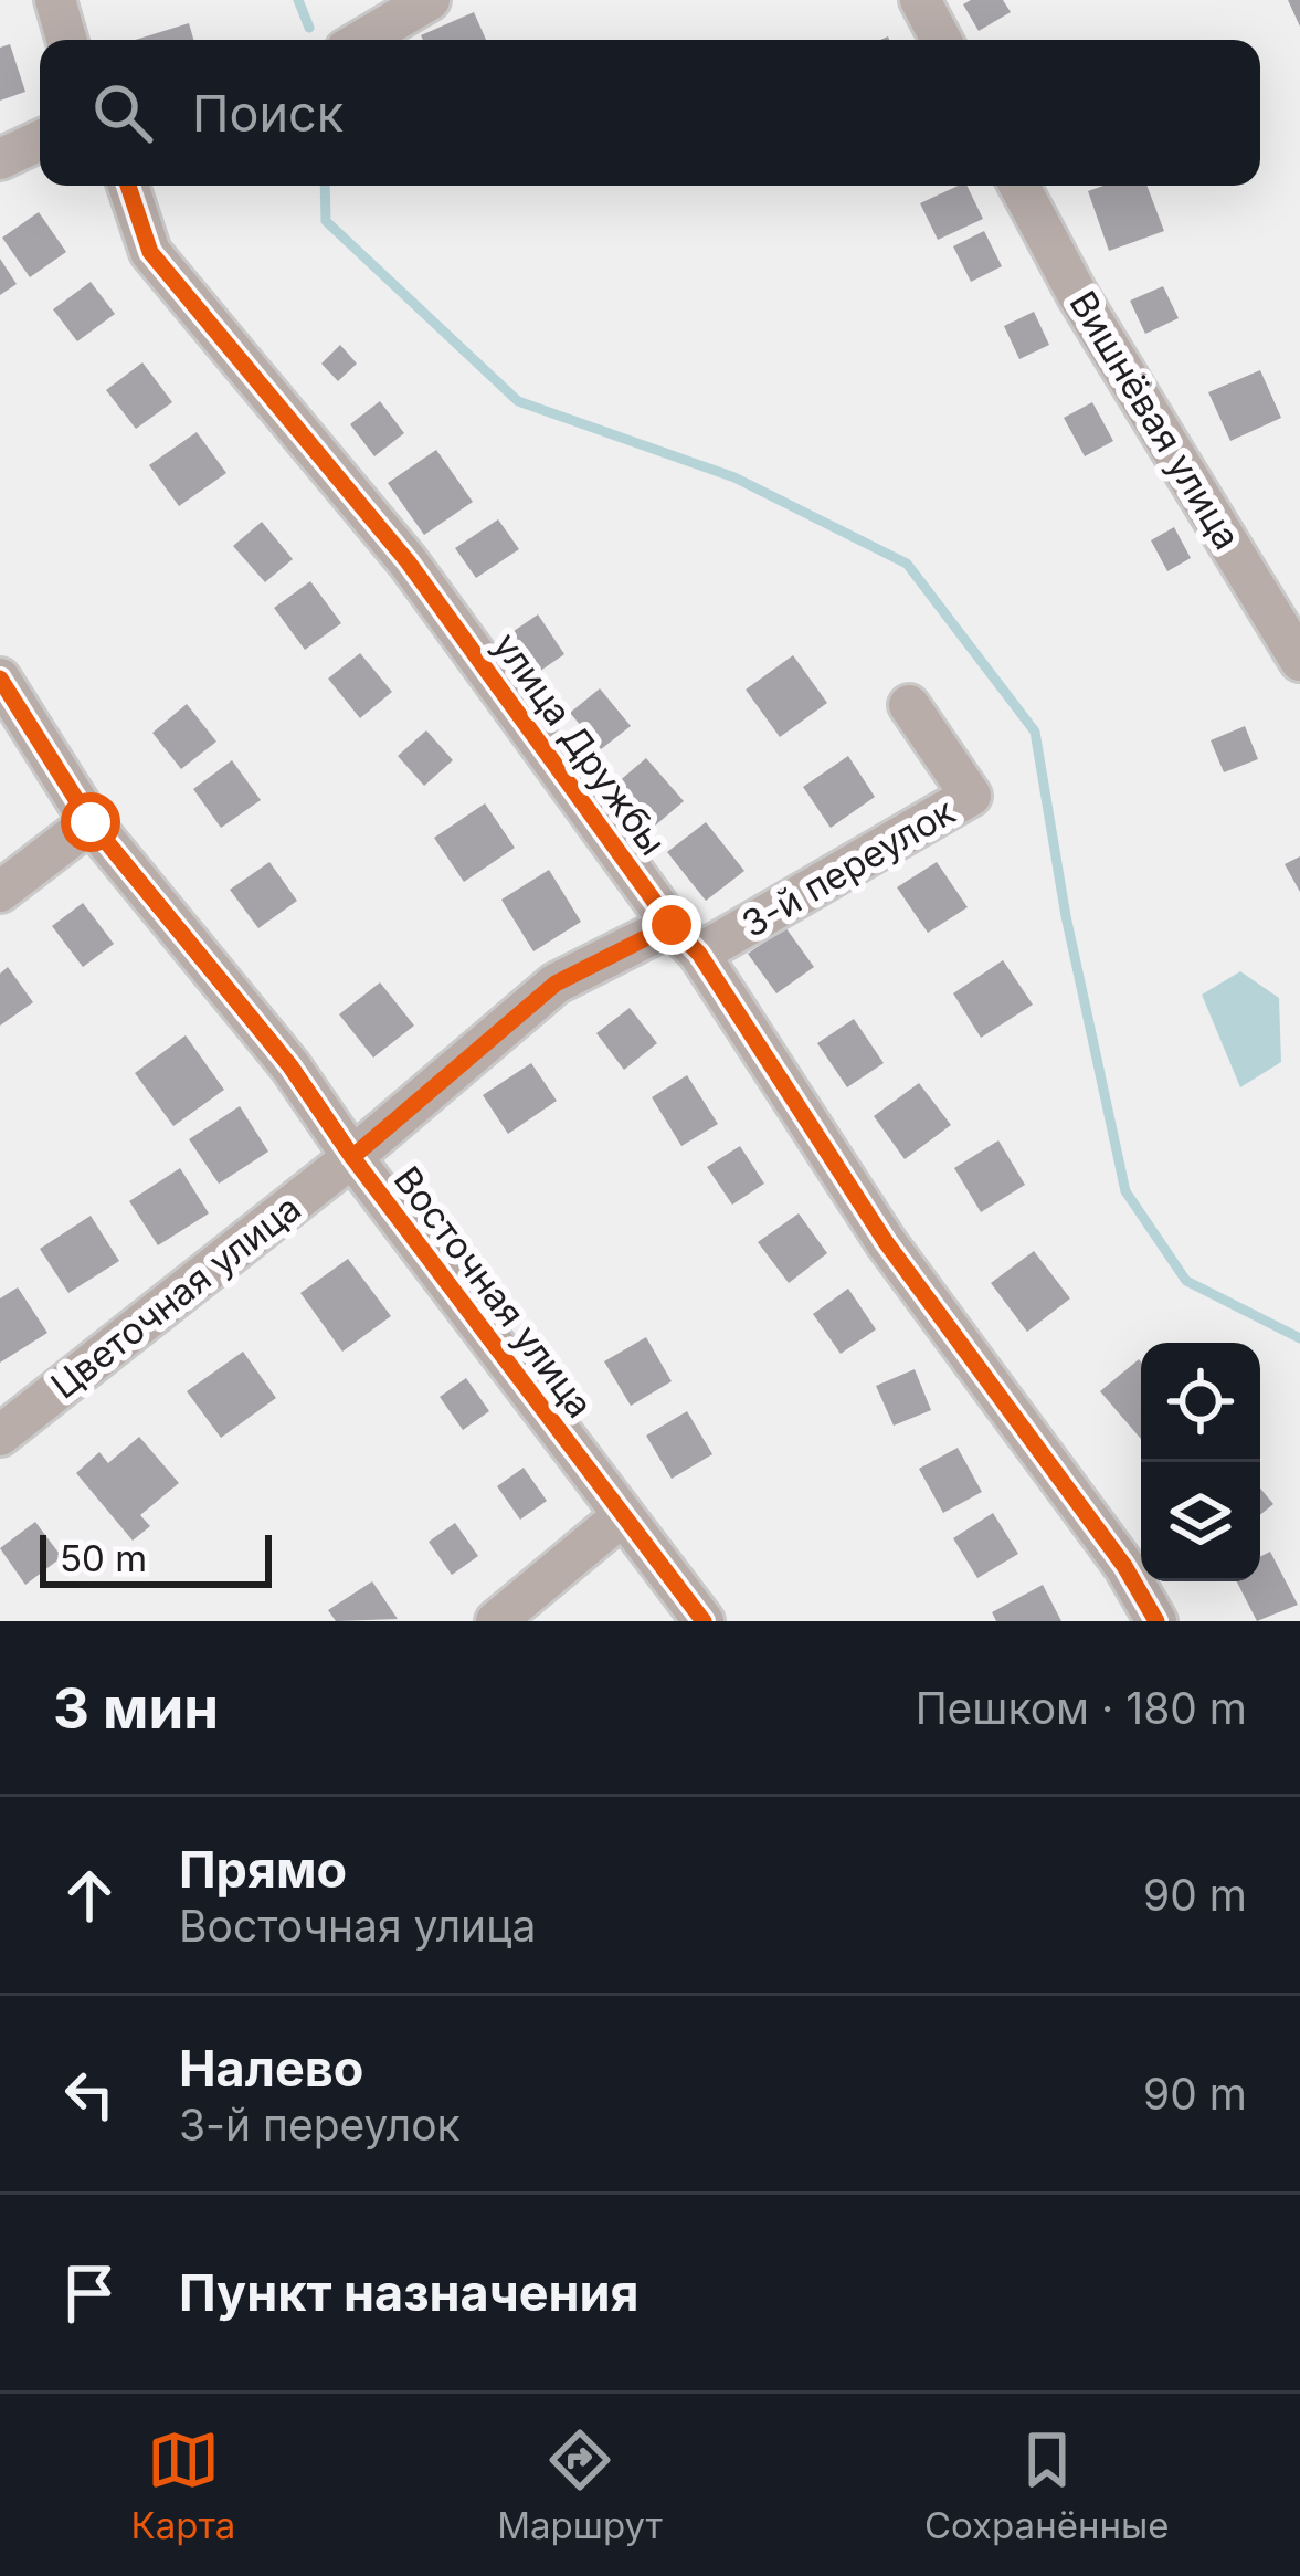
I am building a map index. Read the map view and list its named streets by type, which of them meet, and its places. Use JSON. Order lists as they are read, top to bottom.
{
  "streets": {
    "street": [
      "Вишнёвая улица",
      "улица Дружбы",
      "3-й переулок",
      "Восточная улица",
      "Цветочная улица"
    ]
  },
  "crossings": [
    ["улица Дружбы", "3-й переулок"],
    ["3-й переулок", "Восточная улица"],
    ["3-й переулок", "Цветочная улица"],
    ["Восточная улица", "Цветочная улица"]
  ],
  "scale_bar": "50 m",
  "page": {
    "search": "Поиск",
    "scale": "50 m",
    "heading": ["3 мин", "Пешком · 180 m"],
    "list": [
      ["Прямо", "Восточная улица", "90 m"],
      ["Налево", "3-й переулок", "90 m"],
      "Пункт назначения"
    ],
    "nav": ["Карта", "Маршрут", "Сохранённые"]
  }
}
